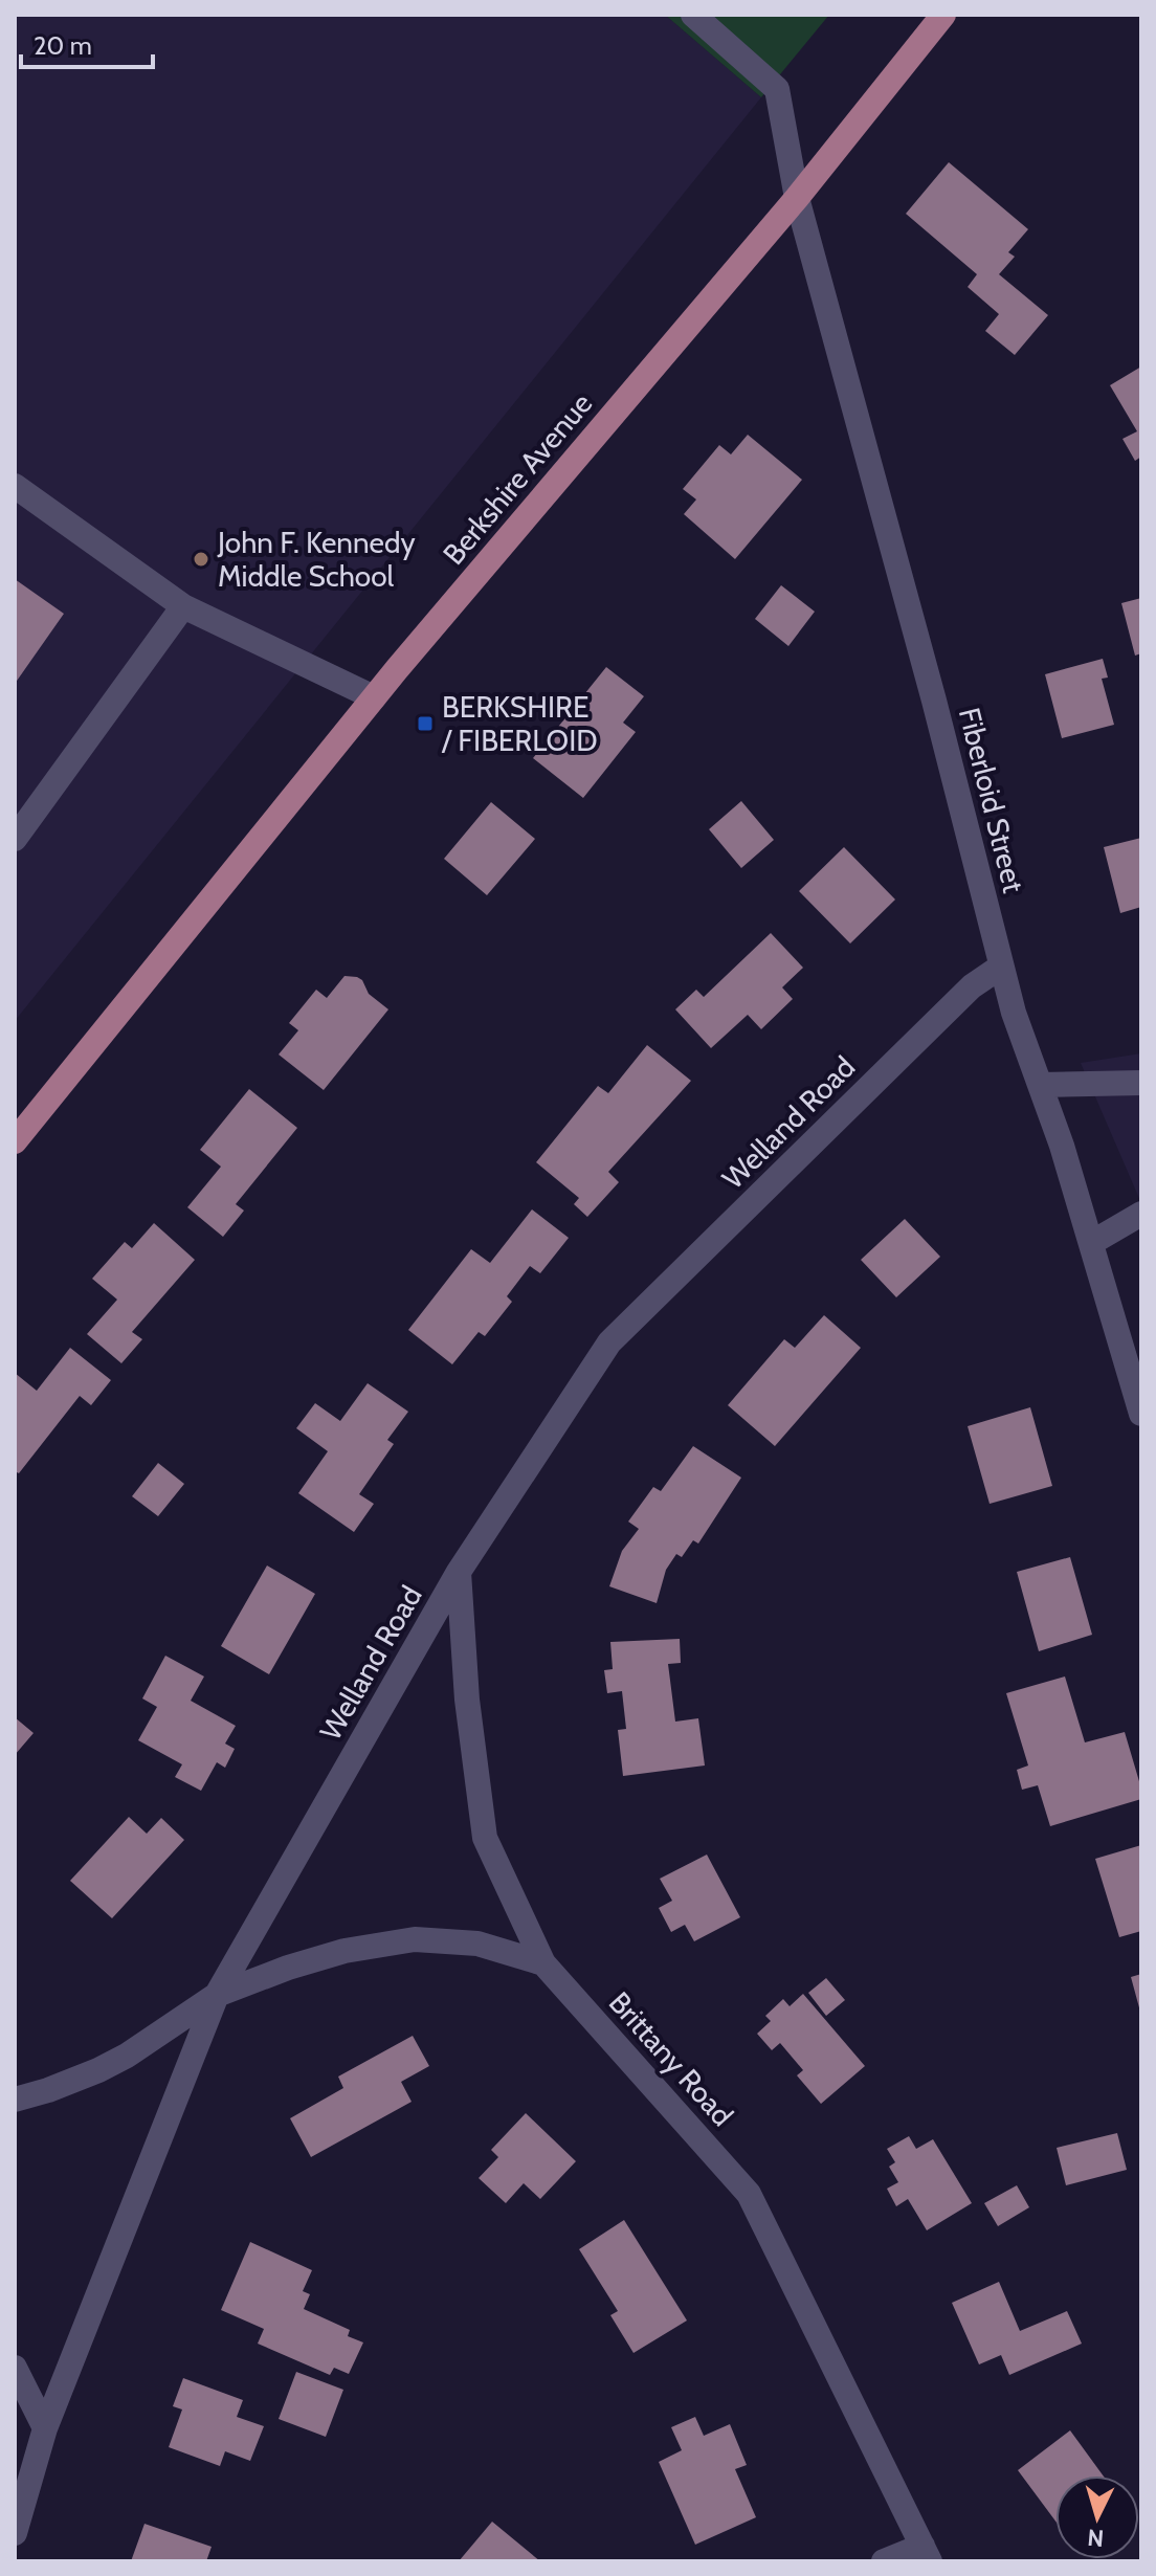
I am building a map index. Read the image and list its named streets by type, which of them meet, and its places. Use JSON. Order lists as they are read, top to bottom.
{
  "streets": {
    "main road": ["Berkshire Avenue"],
    "street": ["Fiberloid Street", "Welland Road", "Brittany Road"]
  },
  "crossings": [
    ["Berkshire Avenue", "Fiberloid Street"],
    ["Fiberloid Street", "Welland Road"],
    ["Welland Road", "Brittany Road"]
  ],
  "places": {
    "other": ["John F. Kennedy Middle School"],
    "transit": ["BERKSHIRE / FIBERLOID"]
  },
  "scale_bar": "20 m",
  "north": "bottom"
}
